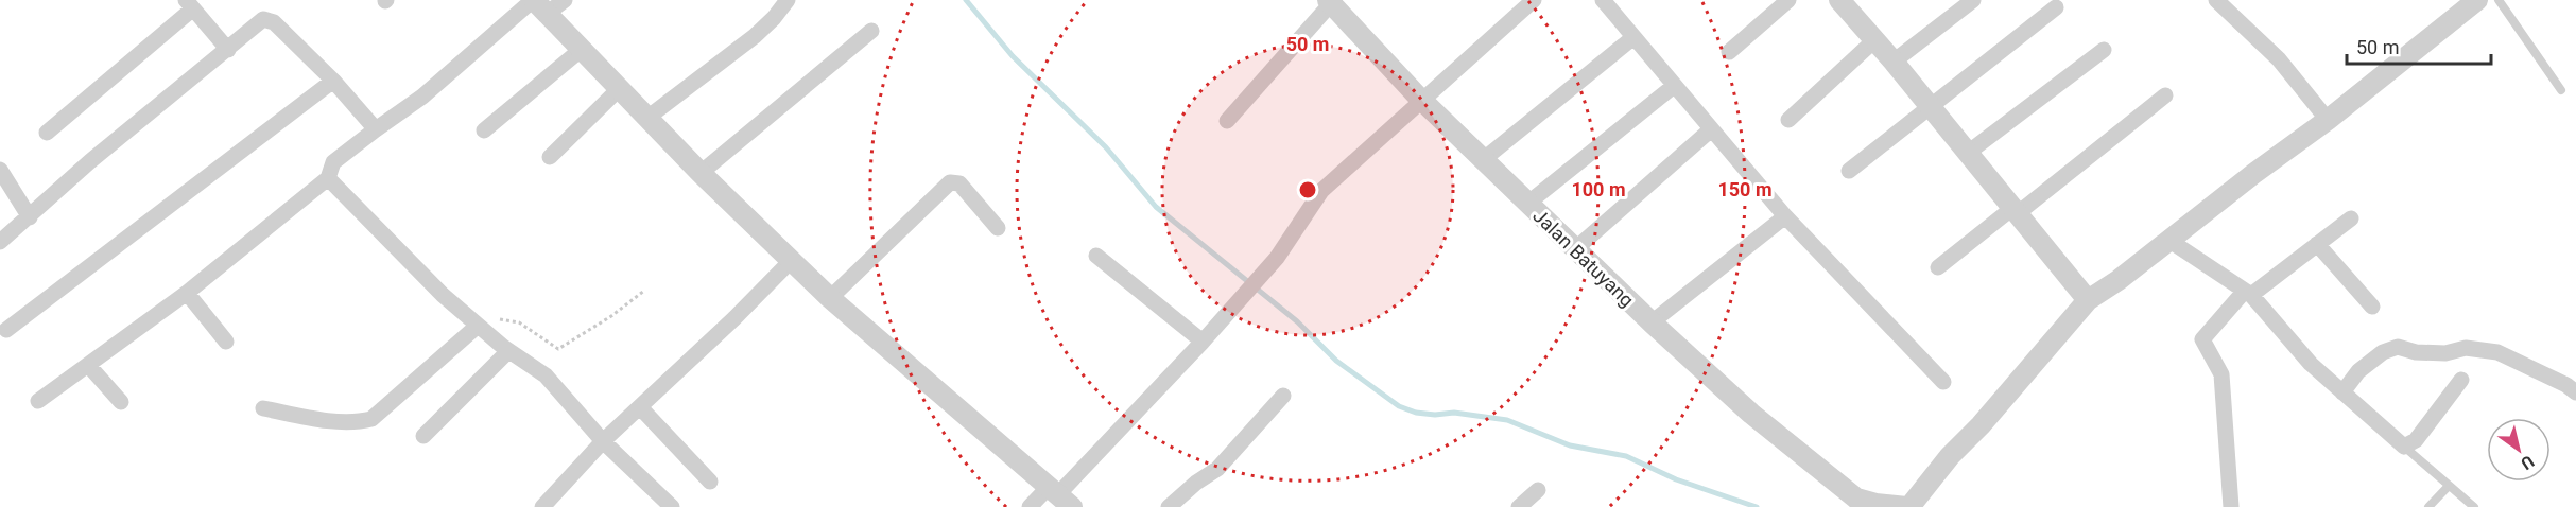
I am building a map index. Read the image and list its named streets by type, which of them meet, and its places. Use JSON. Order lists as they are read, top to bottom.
{
  "streets": {
    "street": ["Jalan Batuyang"]
  },
  "scale_bar": "50 m",
  "north": "bottom right",
  "rings": ["50 m", "100 m", "150 m"]
}
